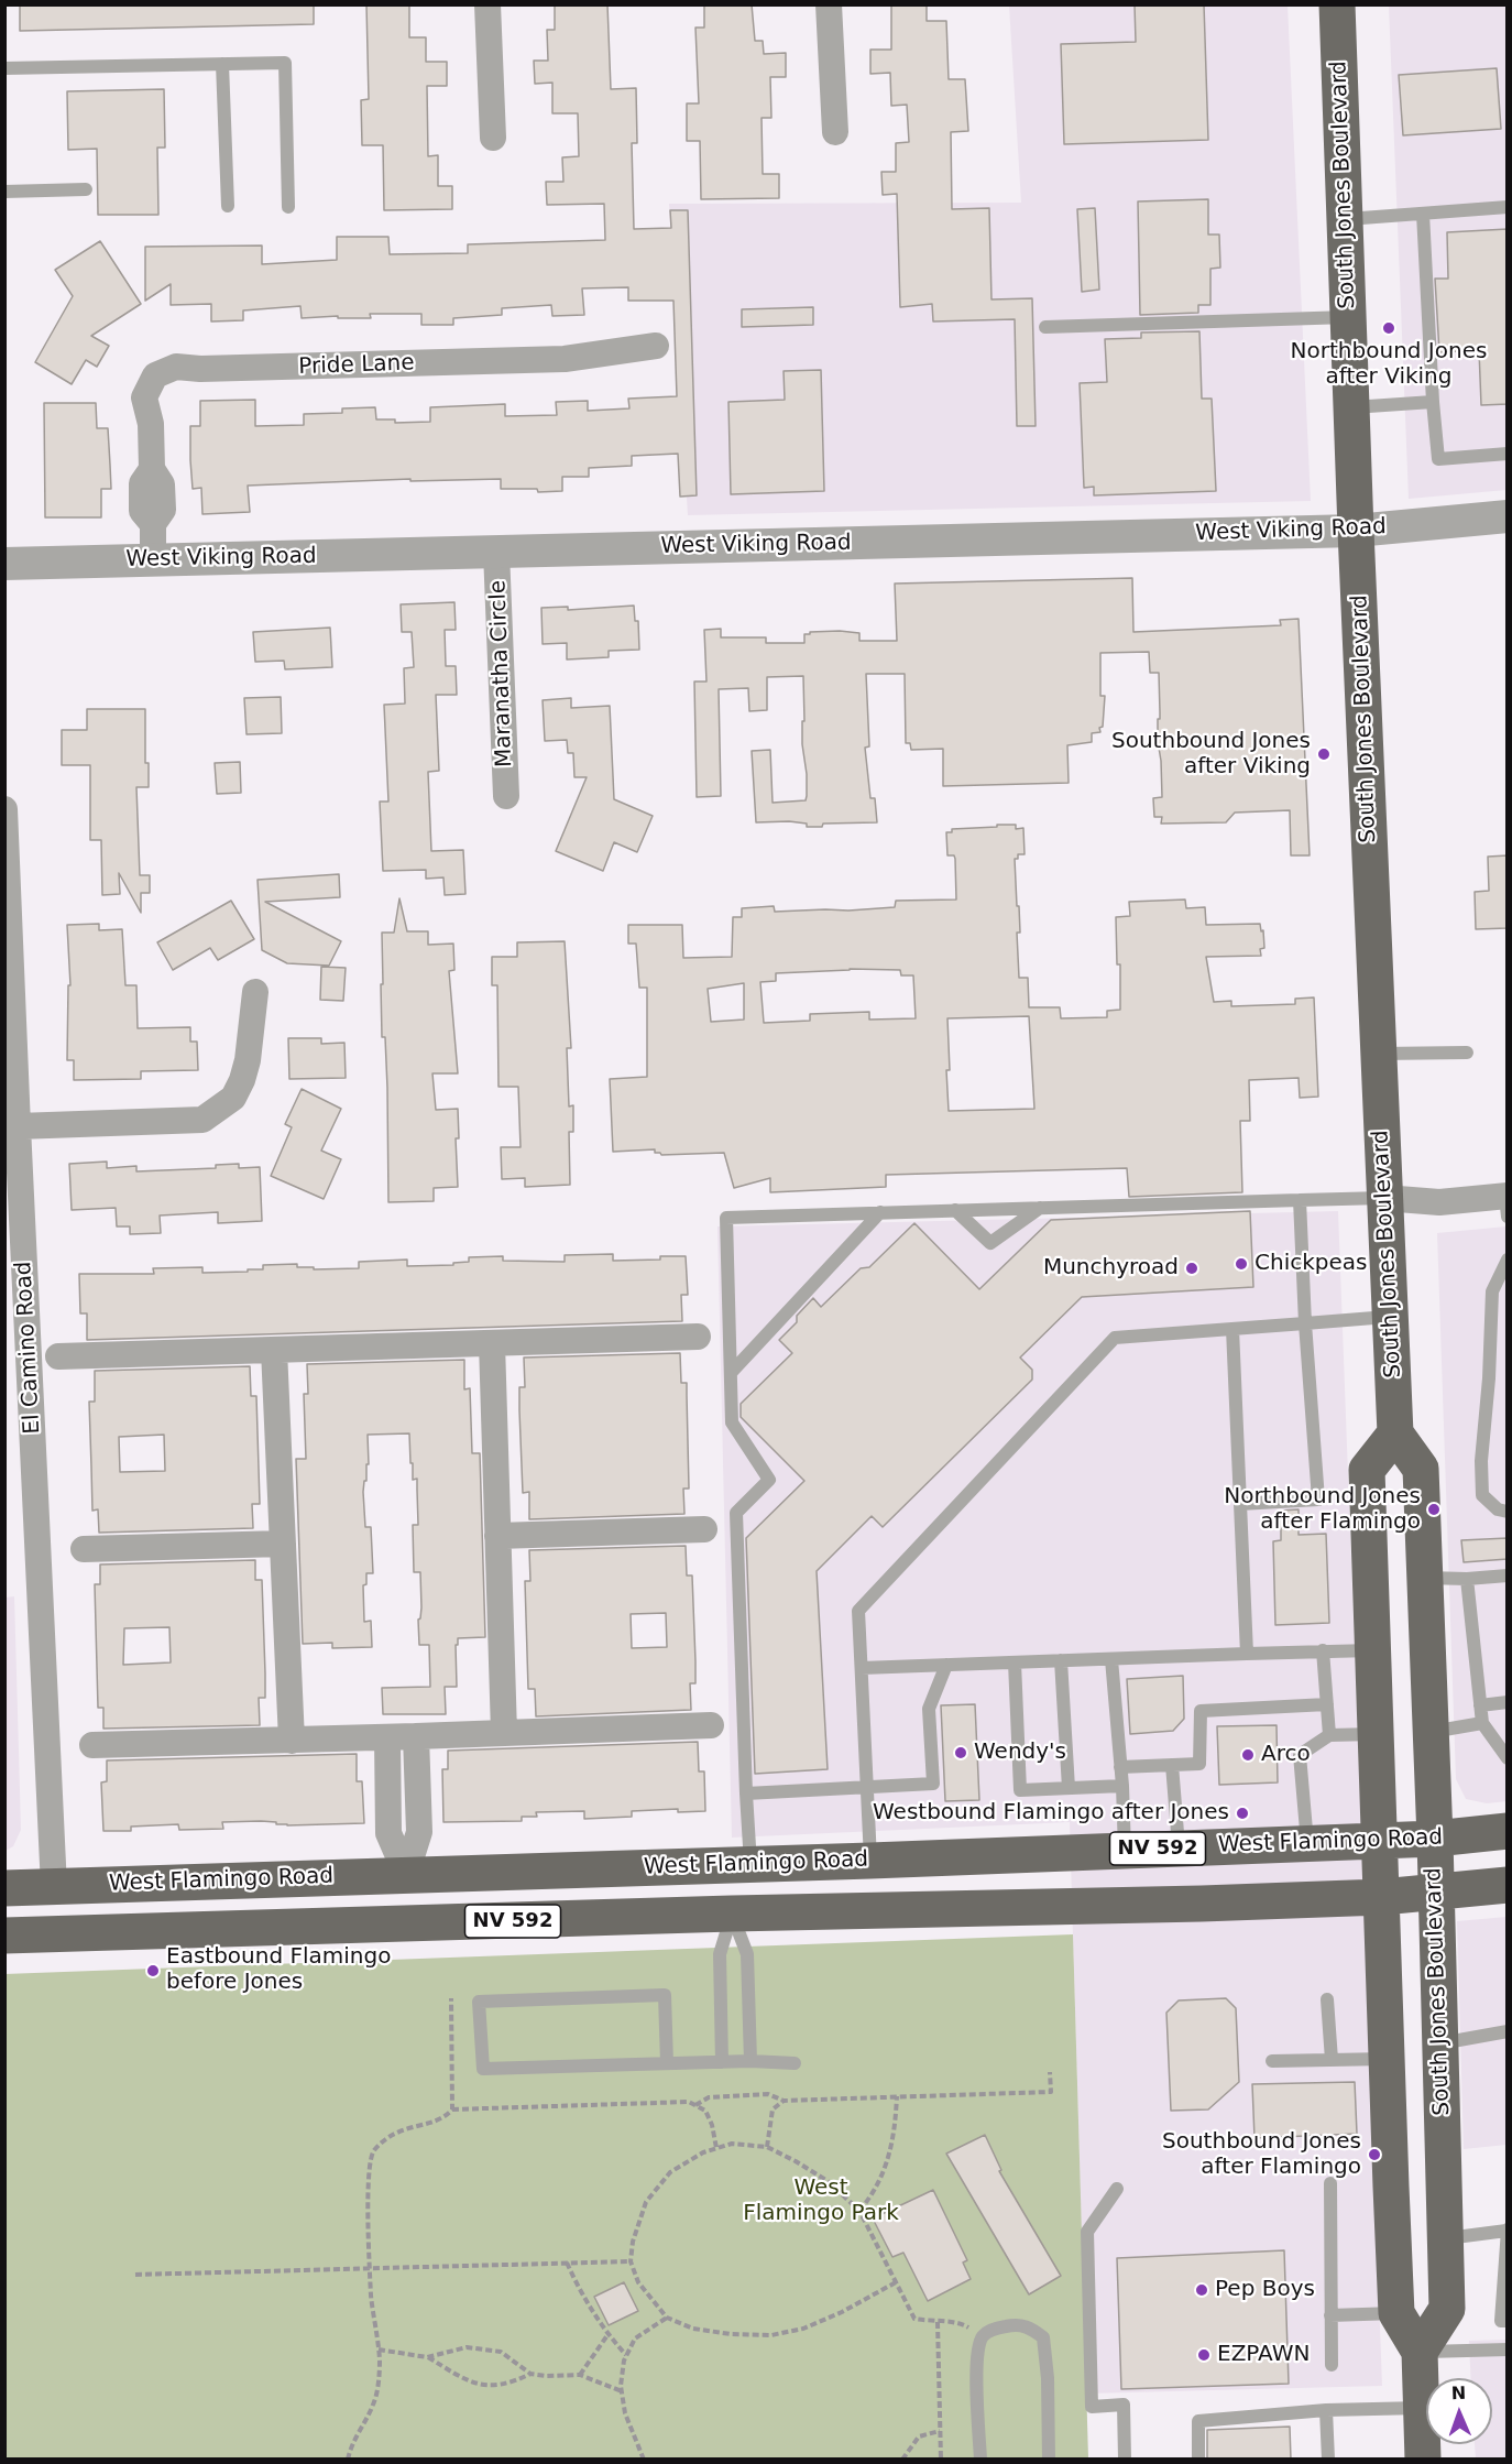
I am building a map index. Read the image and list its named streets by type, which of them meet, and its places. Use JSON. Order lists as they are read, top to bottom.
{
  "streets": {
    "main road": ["South Jones Boulevard", "West Flamingo Road", "NV 592"],
    "street": [
      "Pride Lane",
      "West Viking Road",
      "Maranatha Circle",
      "El Camino Road"
    ]
  },
  "crossings": [
    ["South Jones Boulevard", "West Viking Road"],
    ["South Jones Boulevard", "West Flamingo Road"],
    ["South Jones Boulevard", "NV 592"],
    ["Pride Lane", "West Viking Road"],
    ["West Viking Road", "Maranatha Circle"],
    ["El Camino Road", "West Flamingo Road"]
  ],
  "parks": ["West Flamingo Park"],
  "places": [
    "Northbound Jones after Viking",
    "Southbound Jones after Viking",
    "Chickpeas",
    "Munchyroad",
    "Northbound Jones after Flamingo",
    "Wendy's",
    "Arco",
    "Westbound Flamingo after Jones",
    "Eastbound Flamingo before Jones",
    "Southbound Jones after Flamingo",
    "Pep Boys",
    "EZPAWN"
  ],
  "north": "top"
}
